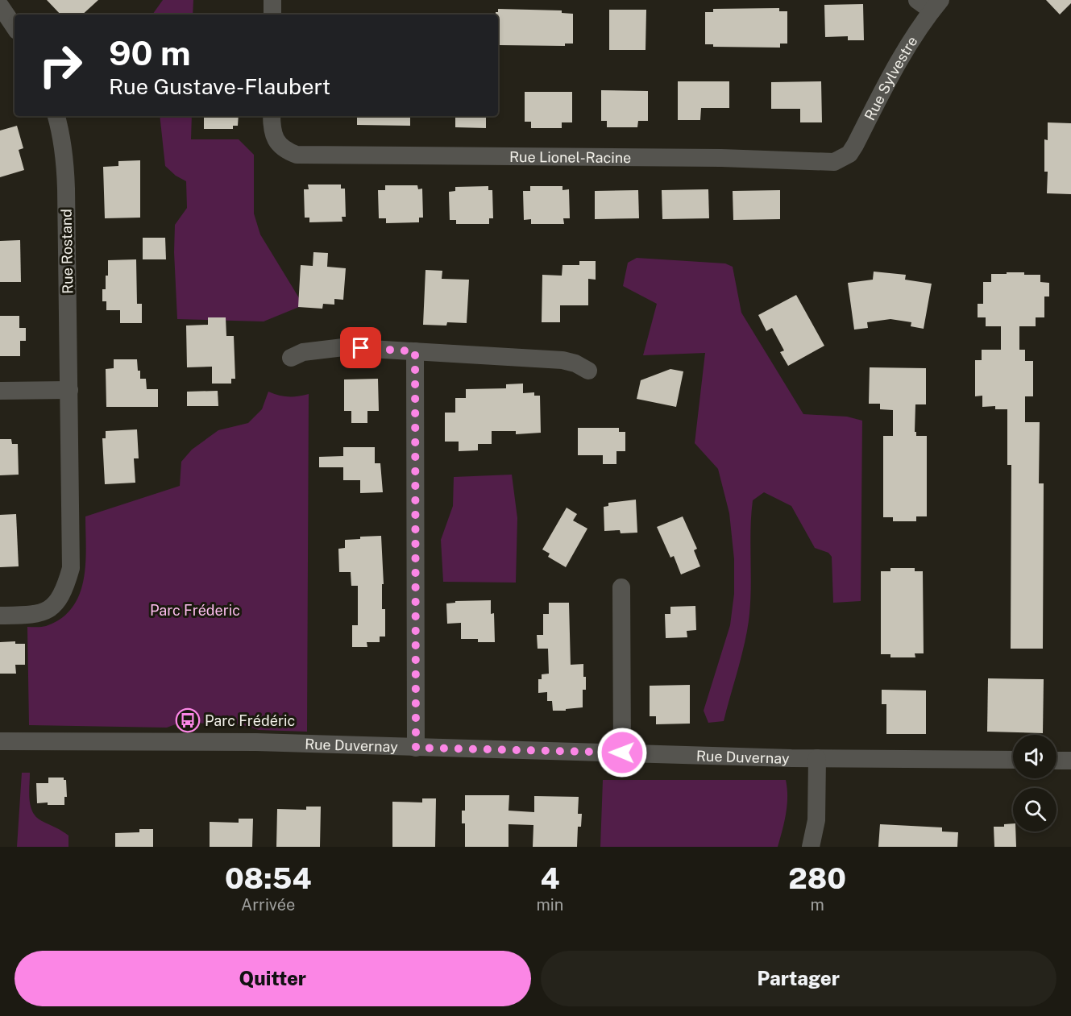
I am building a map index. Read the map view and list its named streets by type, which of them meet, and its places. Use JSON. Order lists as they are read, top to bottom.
{
  "streets": {
    "street": [
      "Rue Sylvestre",
      "Rue Lionel-Racine",
      "Rue Rostand",
      "Rue Duvernay"
    ]
  },
  "crossings": [
    ["Rue Sylvestre", "Rue Lionel-Racine"]
  ],
  "parks": ["Parc Fréderic"],
  "places": {
    "bus stop": ["Parc Frédéric"]
  },
  "page": {
    "turn": ["90 m", "Rue Gustave-Flaubert"],
    "eta": [
      "08:54",
      "Arrivée",
      "4",
      "min",
      "280",
      "m"
    ],
    "buttons": ["Quitter", "Partager"]
  }
}
